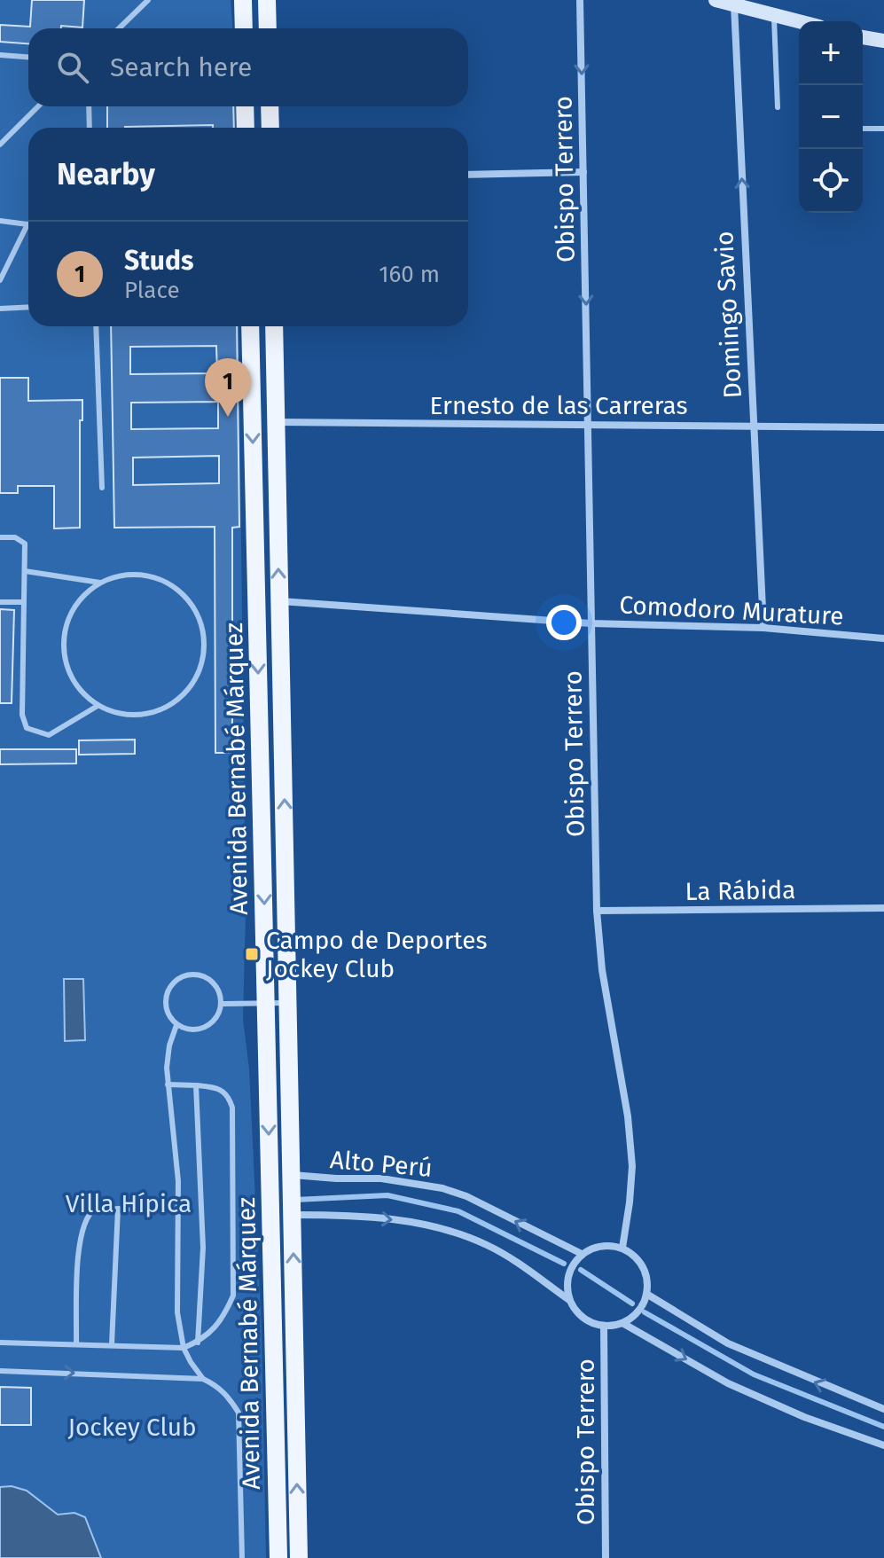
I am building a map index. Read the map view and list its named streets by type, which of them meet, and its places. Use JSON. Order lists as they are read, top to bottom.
{
  "streets": {
    "main road": ["Avenida Bernabé Márquez"],
    "street": [
      "Obispo Terrero",
      "Domingo Savio",
      "Ernesto de las Carreras",
      "Comodoro Murature",
      "La Rábida",
      "Alto Perú"
    ]
  },
  "crossings": [
    ["Obispo Terrero", "Ernesto de las Carreras"],
    ["Obispo Terrero", "Comodoro Murature"],
    ["Obispo Terrero", "La Rábida"],
    ["Obispo Terrero", "Alto Perú"],
    ["Domingo Savio", "Ernesto de las Carreras"],
    ["Domingo Savio", "Comodoro Murature"],
    ["Ernesto de las Carreras", "Avenida Bernabé Márquez"],
    ["Comodoro Murature", "Avenida Bernabé Márquez"],
    ["Avenida Bernabé Márquez", "Alto Perú"]
  ],
  "one_way": ["Domingo Savio"],
  "parks": ["Villa Hípica", "Jockey Club"],
  "places": {
    "transit": ["Campo de Deportes Jockey Club"]
  },
  "page": {
    "map_buttons": ["+", "−"],
    "search": "Search here",
    "heading": "Nearby",
    "list": [
      {
        "mark": "1",
        "name": "Studs",
        "note": "Place",
        "value": "160 m"
      }
    ],
    "pins": "1"
  }
}
